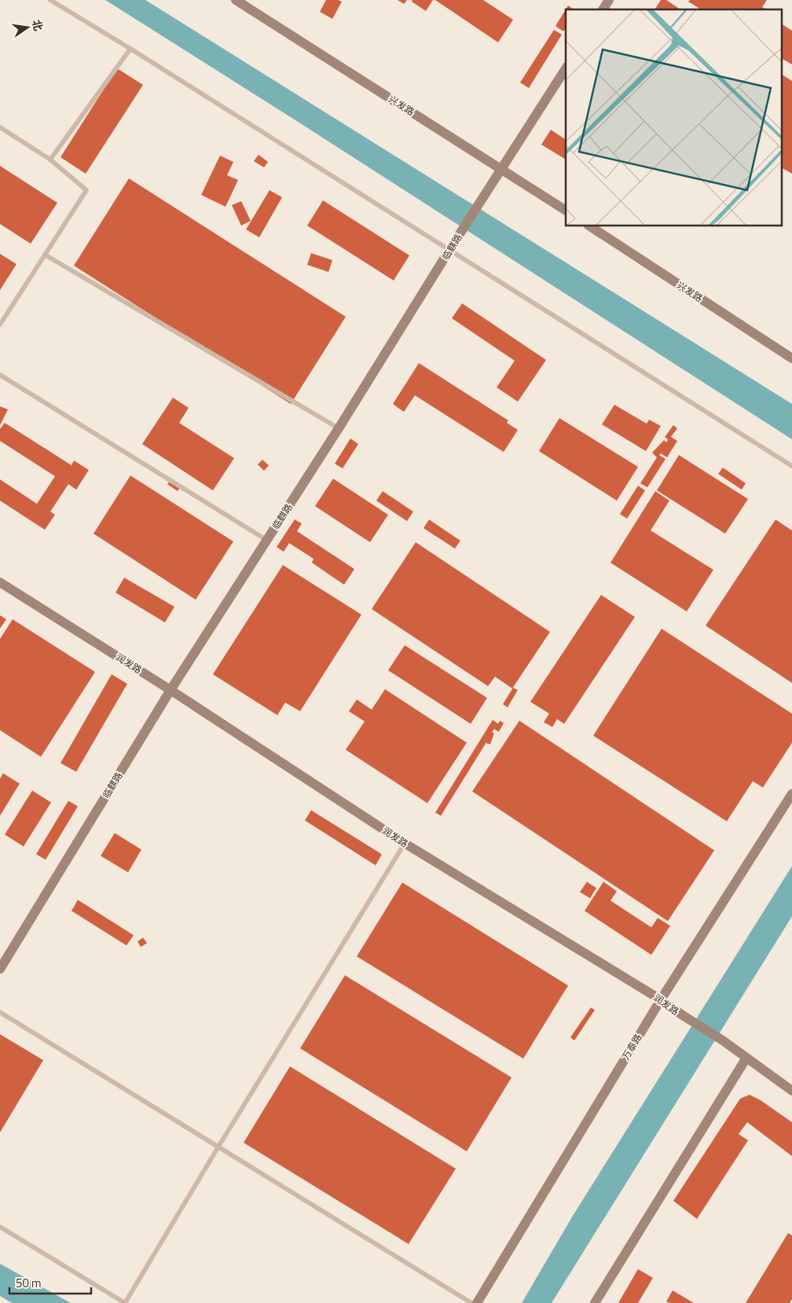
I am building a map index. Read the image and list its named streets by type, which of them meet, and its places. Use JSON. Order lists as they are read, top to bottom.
{
  "streets": {
    "main road": [
      "兴发路",
      "临麒路",
      "润发路",
      "万泰路"
    ]
  },
  "crossings": [
    ["兴发路", "临麒路"],
    ["临麒路", "润发路"],
    ["润发路", "万泰路"]
  ],
  "scale_bar": "50 m",
  "north": "right"
}
